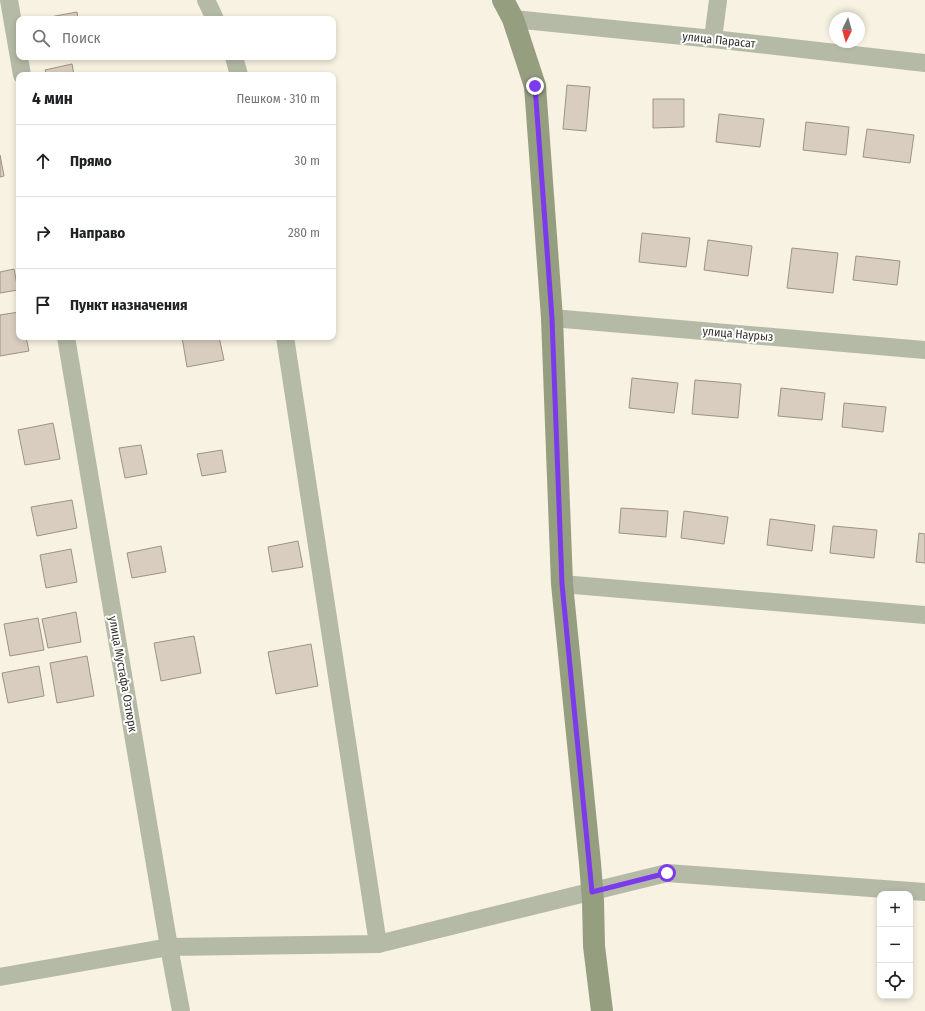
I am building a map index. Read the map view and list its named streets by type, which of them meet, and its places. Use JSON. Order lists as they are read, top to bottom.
{
  "streets": {
    "street": ["улица Парасат", "улица Наурыз", "улица Мустафа Озтюрк"]
  },
  "north": "bottom",
  "page": {
    "search": "Поиск",
    "heading": ["4 мин", "Пешком · 310 m"],
    "list": [
      ["Прямо", "30 m"],
      ["Направо", "280 m"],
      "Пункт назначения"
    ],
    "map_buttons": ["+", "−"]
  }
}
